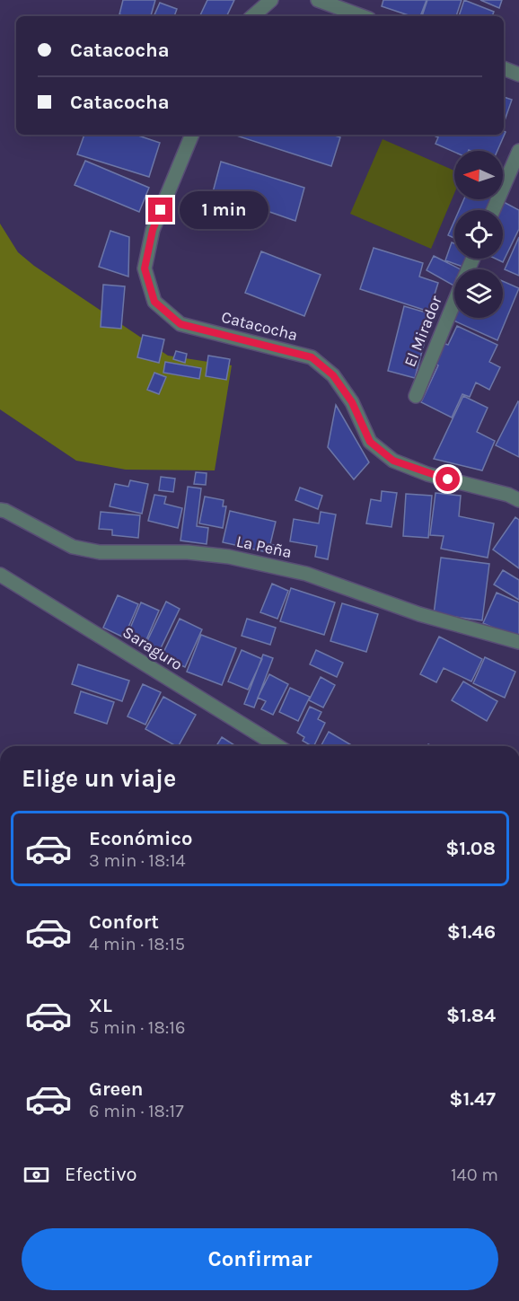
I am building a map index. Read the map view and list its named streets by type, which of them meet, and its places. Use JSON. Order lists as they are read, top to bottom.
{
  "streets": {
    "street": [
      "Catacocha",
      "El Mirador",
      "La Peña",
      "Saraguro"
    ]
  },
  "north": "left",
  "page": {
    "banner": ["Catacocha", "Catacocha"],
    "bubble": "1 min",
    "heading": "Elige un viaje",
    "list": [
      {
        "name": "Económico",
        "note": "3 min · 18:14",
        "value": "$1.08"
      },
      {
        "name": "Confort",
        "note": "4 min · 18:15",
        "value": "$1.46"
      },
      {
        "name": "XL",
        "note": "5 min · 18:16",
        "value": "$1.84"
      },
      {
        "name": "Green",
        "note": "6 min · 18:17",
        "value": "$1.47"
      }
    ],
    "pay": ["Efectivo", "140 m"],
    "buttons": "Confirmar"
  }
}
